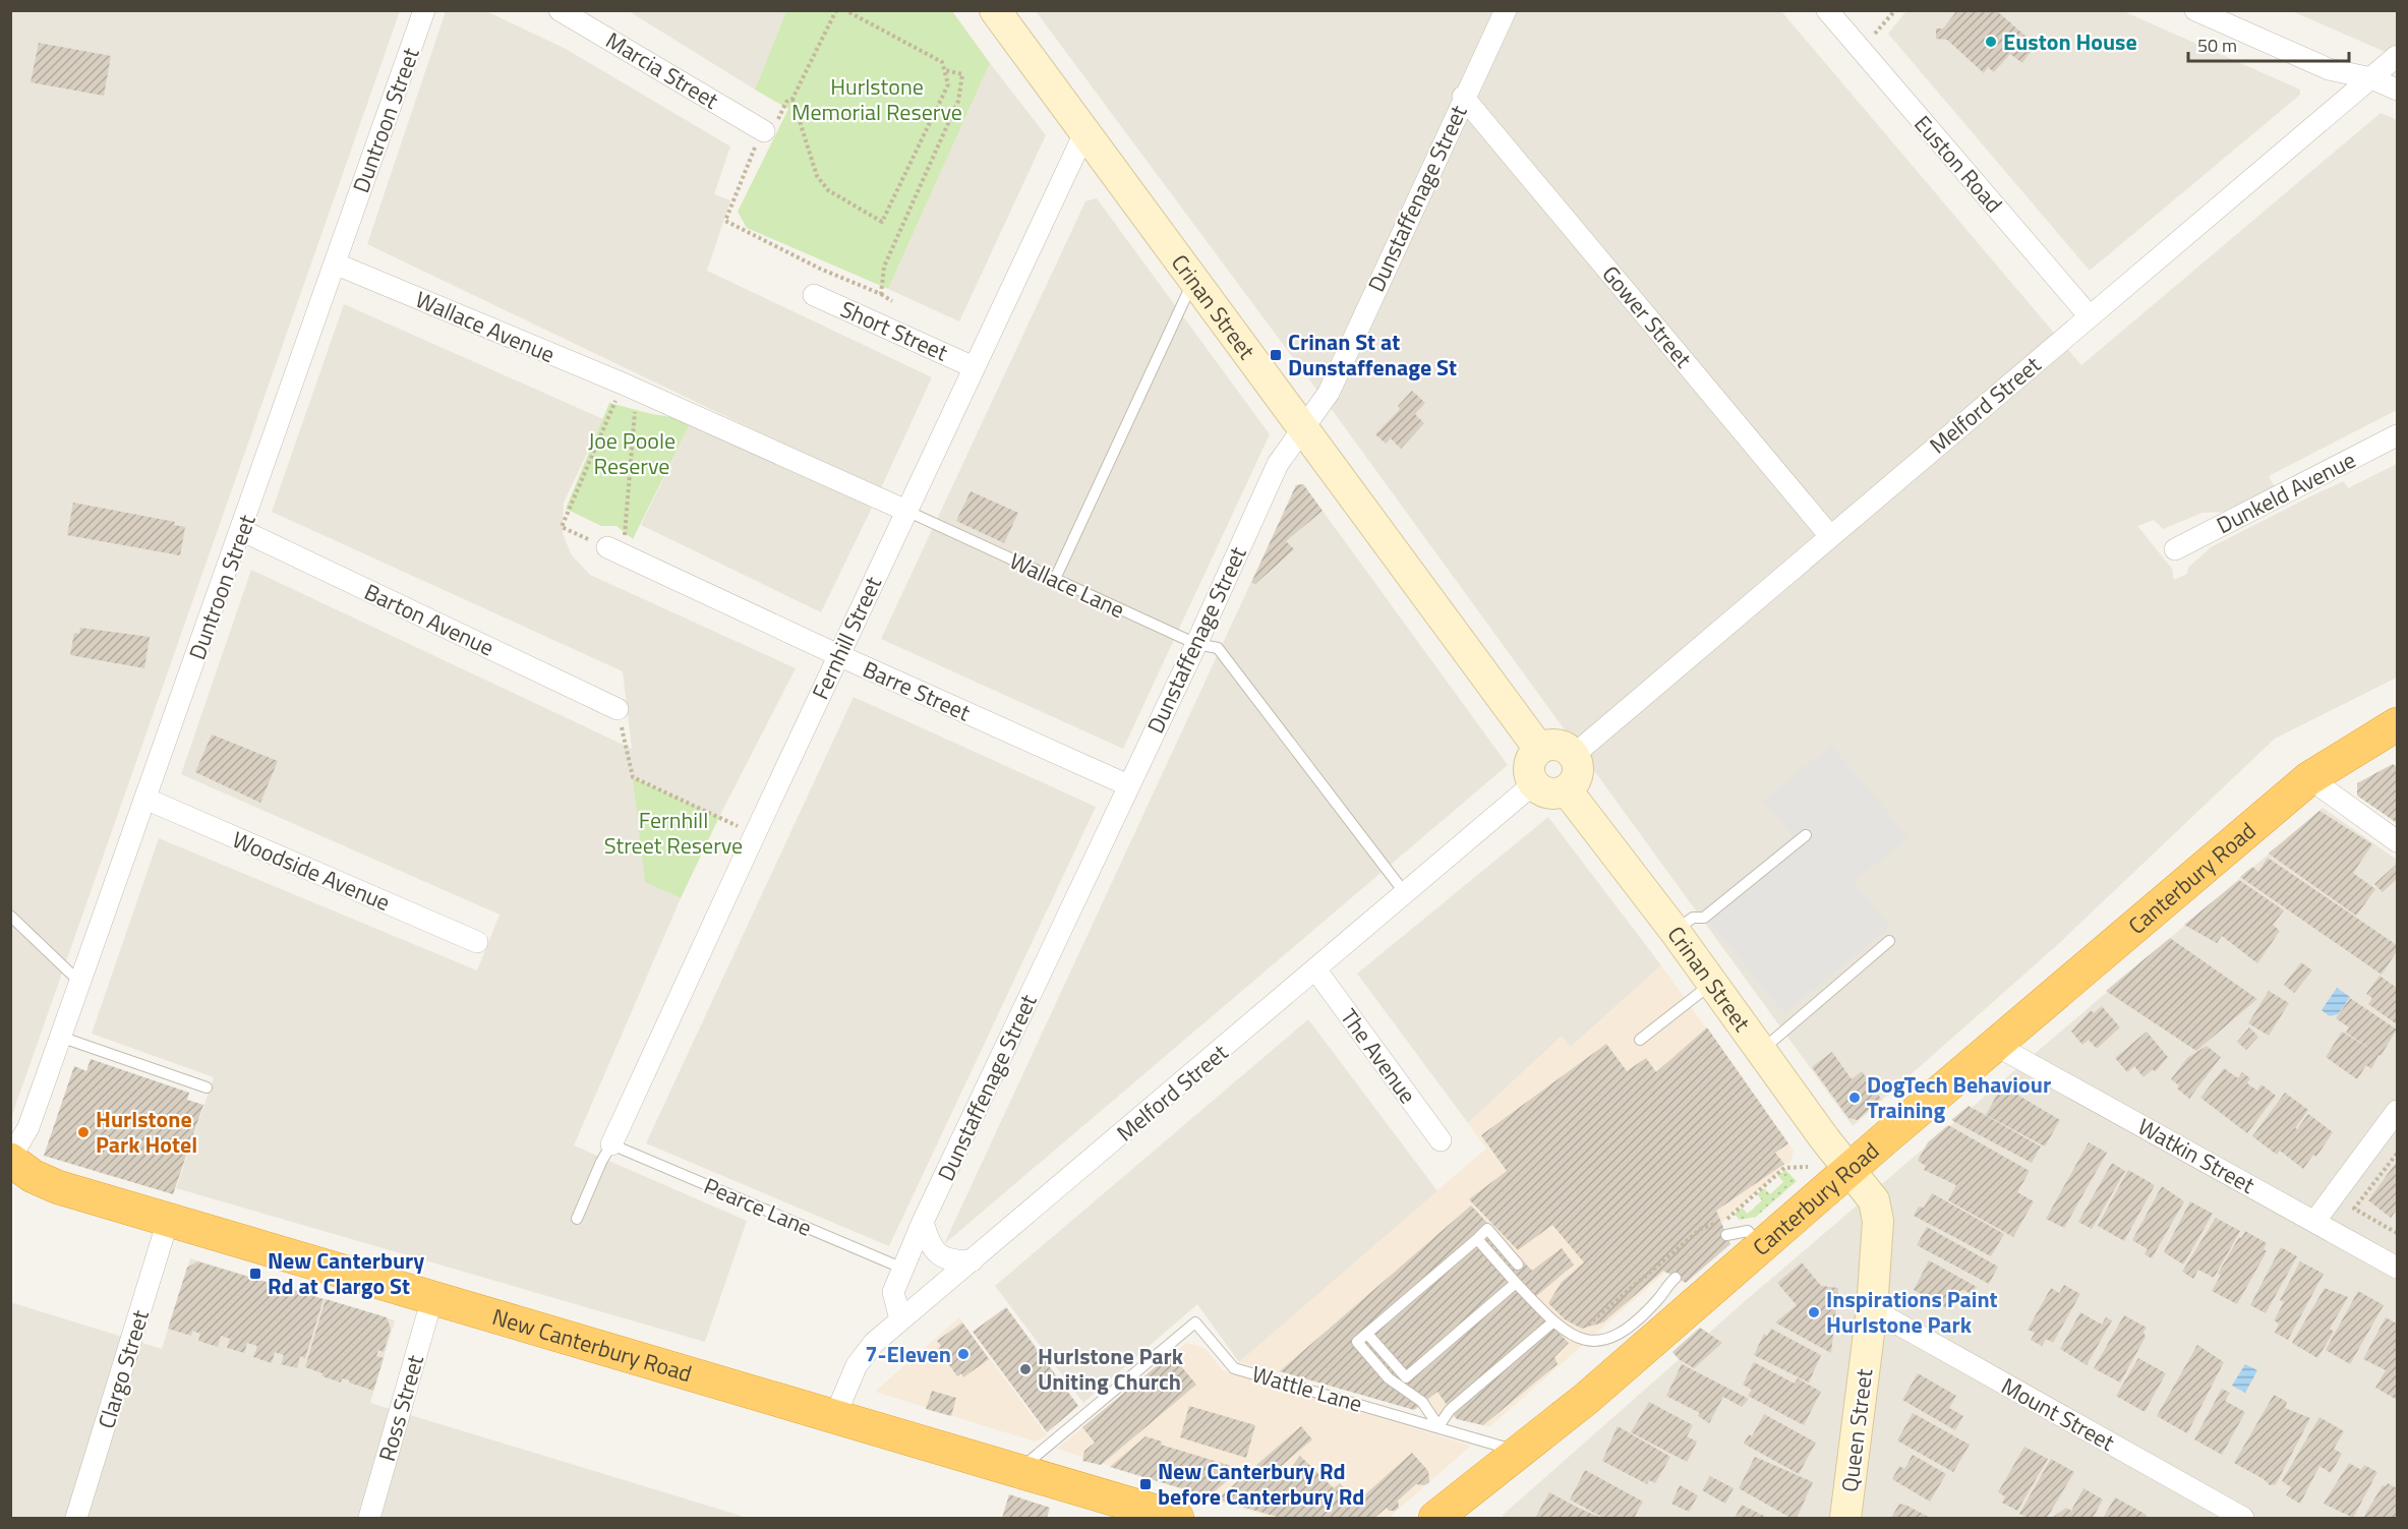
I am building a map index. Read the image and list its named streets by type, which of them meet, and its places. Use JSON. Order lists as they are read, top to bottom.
{
  "streets": {
    "highway": ["Canterbury Road", "New Canterbury Road"],
    "street": [
      "Marcia Street",
      "Duntroon Street",
      "Euston Road",
      "Dunstaffenage Street",
      "Crinan Street",
      "Gower Street",
      "Wallace Avenue",
      "Short Street",
      "Melford Street",
      "Dunkeld Avenue",
      "Wallace Lane",
      "Barton Avenue",
      "Fernhill Street",
      "Barre Street",
      "Woodside Avenue",
      "The Avenue",
      "Watkin Street",
      "Clargo Street",
      "Ross Street",
      "Mount Street",
      "Queen Street"
    ],
    "lane": ["Pearce Lane", "Wattle Lane"]
  },
  "crossings": [
    ["Duntroon Street", "Wallace Avenue"],
    ["Duntroon Street", "Barton Avenue"],
    ["Duntroon Street", "Woodside Avenue"],
    ["Duntroon Street", "New Canterbury Road"],
    ["Euston Road", "Melford Street"],
    ["Dunstaffenage Street", "Crinan Street"],
    ["Dunstaffenage Street", "Gower Street"],
    ["Dunstaffenage Street", "Melford Street"],
    ["Dunstaffenage Street", "Wallace Lane"],
    ["Dunstaffenage Street", "Barre Street"],
    ["Dunstaffenage Street", "Pearce Lane"],
    ["Crinan Street", "Melford Street"],
    ["Crinan Street", "Fernhill Street"],
    ["Crinan Street", "Canterbury Road"],
    ["Crinan Street", "Queen Street"],
    ["Gower Street", "Melford Street"],
    ["Wallace Avenue", "Wallace Lane"],
    ["Short Street", "Fernhill Street"],
    ["Melford Street", "Wallace Lane"],
    ["Melford Street", "The Avenue"],
    ["Melford Street", "New Canterbury Road"],
    ["Wallace Lane", "Fernhill Street"],
    ["Fernhill Street", "Barre Street"],
    ["Fernhill Street", "Pearce Lane"],
    ["Canterbury Road", "Watkin Street"],
    ["Canterbury Road", "Wattle Lane"],
    ["Canterbury Road", "Queen Street"],
    ["New Canterbury Road", "Clargo Street"],
    ["New Canterbury Road", "Wattle Lane"],
    ["New Canterbury Road", "Ross Street"],
    ["Mount Street", "Queen Street"]
  ],
  "parks": ["Hurlstone Memorial Reserve", "Joe Poole Reserve", "Fernhill Street Reserve"],
  "places": {
    "other": [
      "Euston House",
      "DogTech Behaviour Training",
      "Hurlstone Park Hotel",
      "Inspirations Paint Hurlstone Park",
      "7-Eleven",
      "Hurlstone Park Uniting Church"
    ],
    "transit": ["Crinan St at Dunstaffenage St", "New Canterbury Rd at Clargo St", "New Canterbury Rd before Canterbury Rd"]
  },
  "scale_bar": "50 m"
}
